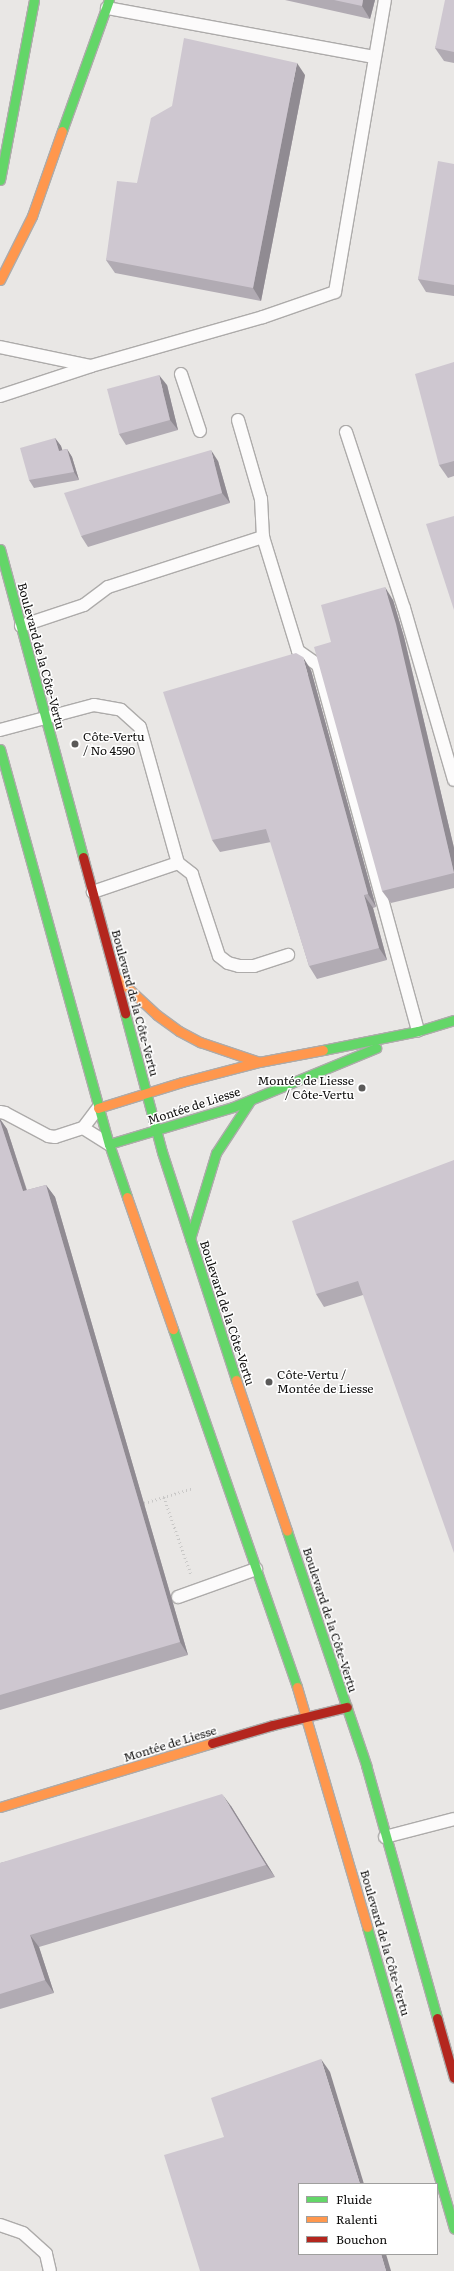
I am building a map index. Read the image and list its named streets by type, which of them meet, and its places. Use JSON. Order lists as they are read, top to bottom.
{
  "streets": {
    "street": ["Boulevard de la Côte-Vertu", "Montée de Liesse"]
  },
  "crossings": [
    ["Boulevard de la Côte-Vertu", "Montée de Liesse"]
  ],
  "places": ["Côte-Vertu / No 4590", "Montée de Liesse / Côte-Vertu", "Côte-Vertu / Montée de Liesse"],
  "legend": ["Fluide", "Ralenti", "Bouchon"]
}
